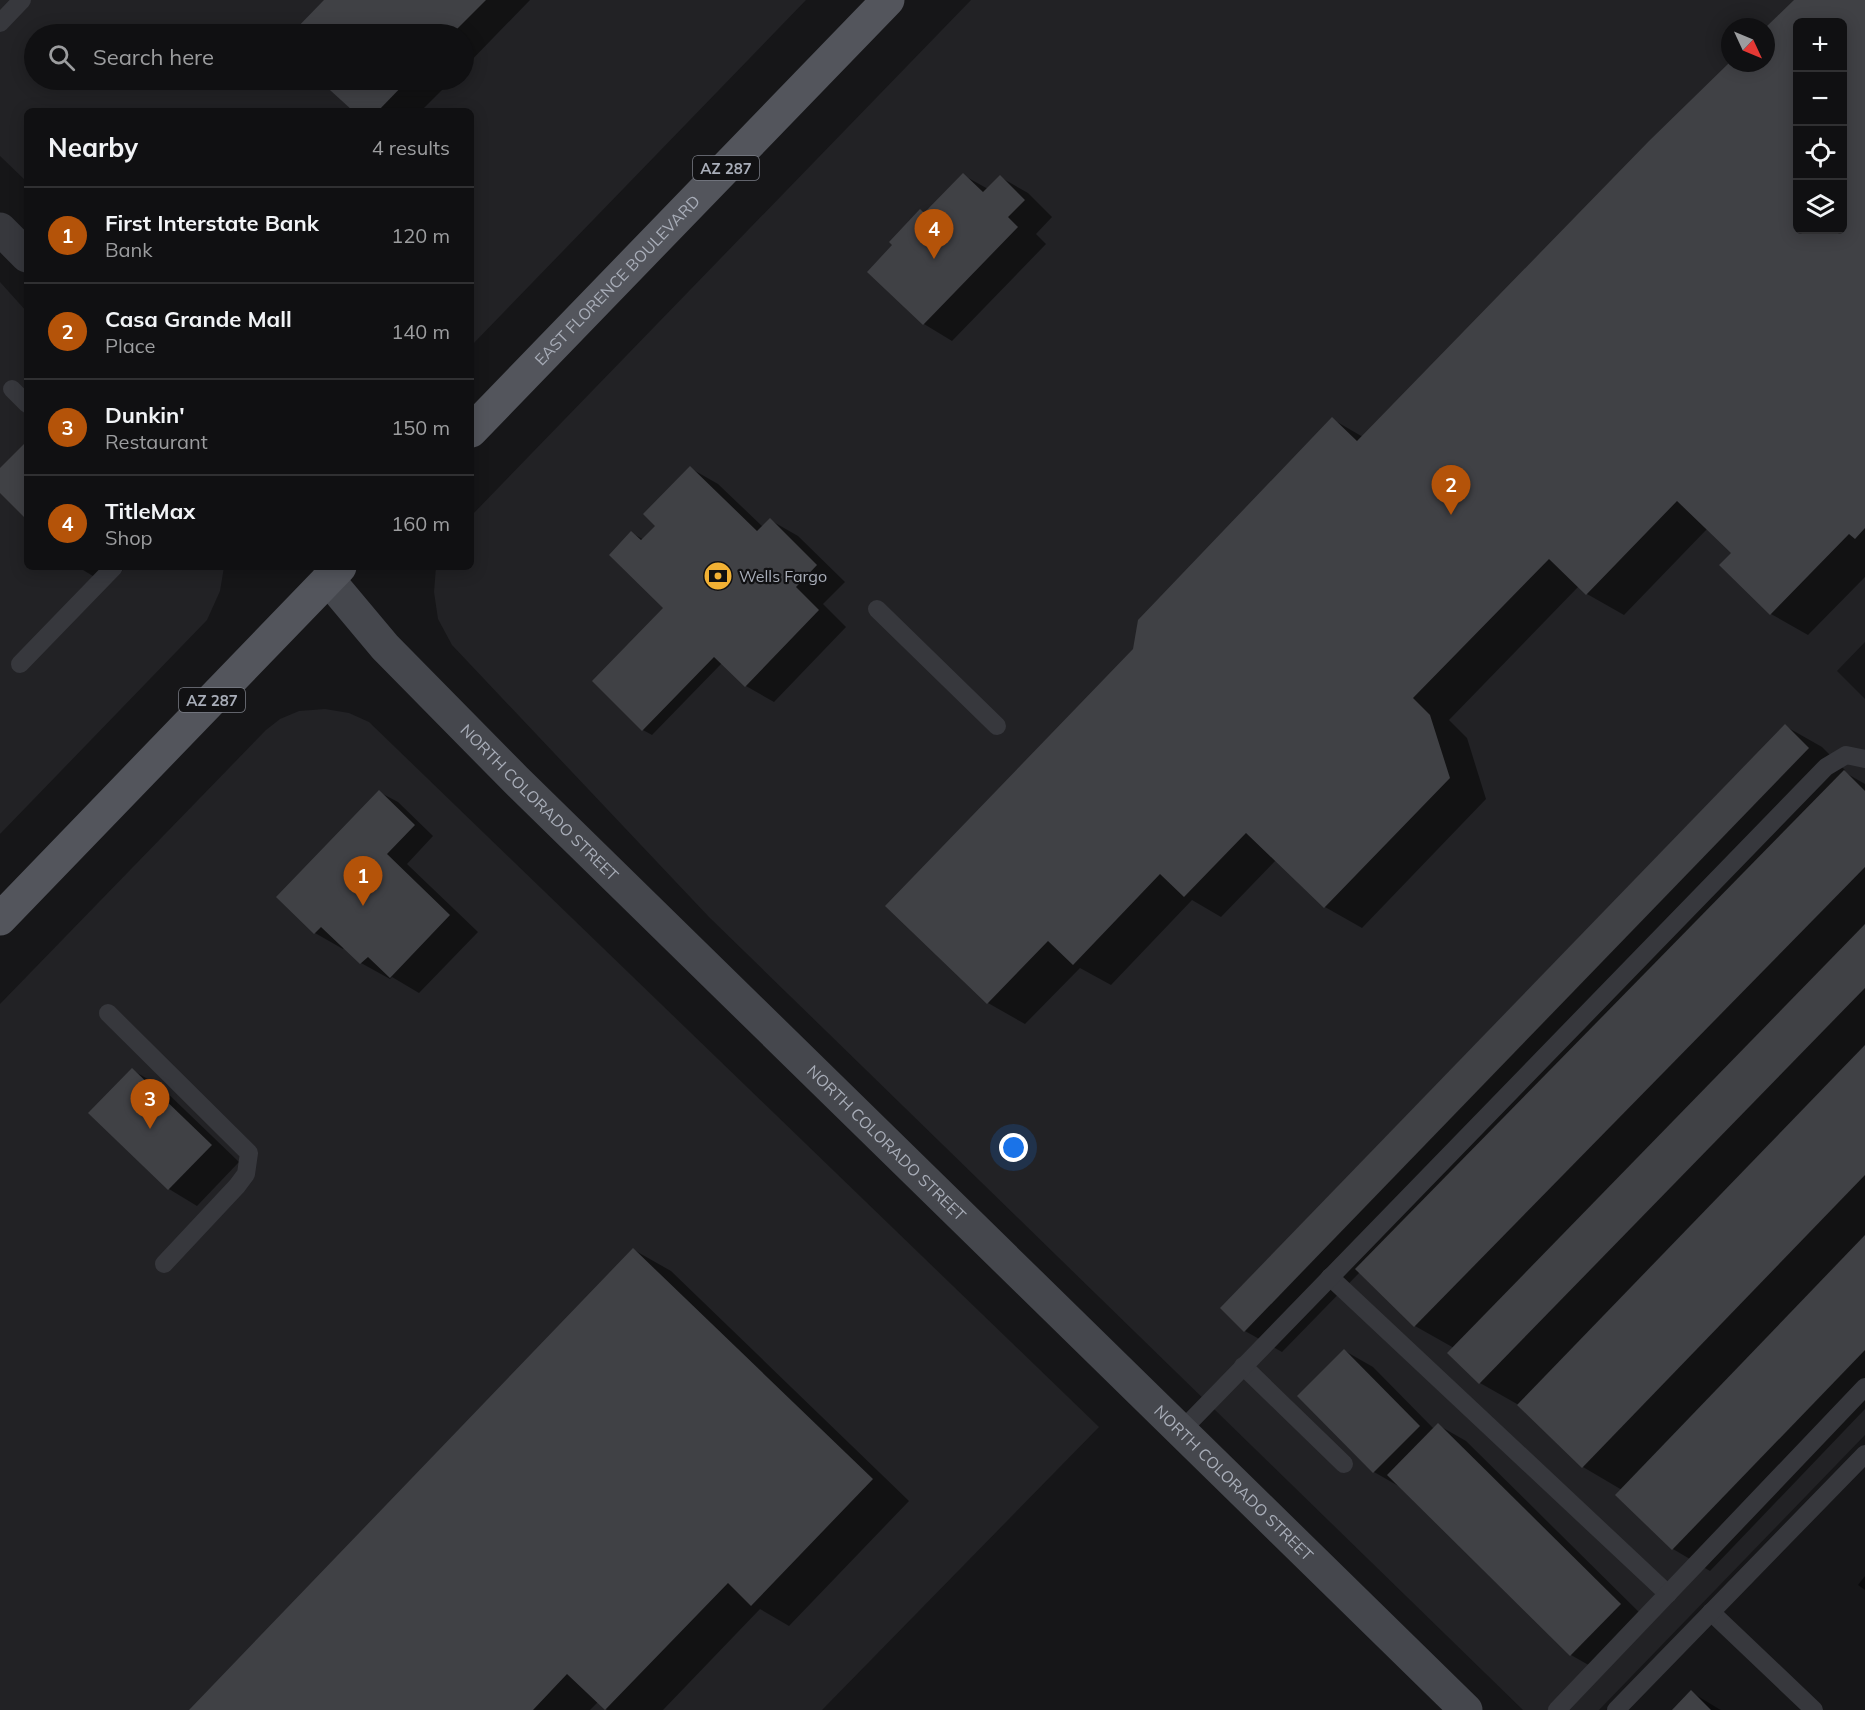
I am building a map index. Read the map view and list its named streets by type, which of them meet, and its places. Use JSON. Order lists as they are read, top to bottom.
{
  "streets": {
    "main road": ["AZ 287", "EAST FLORENCE BOULEVARD"],
    "street": ["NORTH COLORADO STREET"]
  },
  "crossings": [
    ["AZ 287", "NORTH COLORADO STREET"]
  ],
  "places": {
    "bank": ["Wells Fargo"]
  },
  "north": "bottom right",
  "page": {
    "map_buttons": ["+", "−"],
    "search": "Search here",
    "heading": ["Nearby", "4 results"],
    "list": [
      {
        "mark": "1",
        "name": "First Interstate Bank",
        "note": "Bank",
        "value": "120 m"
      },
      {
        "mark": "2",
        "name": "Casa Grande Mall",
        "note": "Place",
        "value": "140 m"
      },
      {
        "mark": "3",
        "name": "Dunkin'",
        "note": "Restaurant",
        "value": "150 m"
      },
      {
        "mark": "4",
        "name": "TitleMax",
        "note": "Shop",
        "value": "160 m"
      }
    ],
    "pins": [
      "4",
      "2",
      "1",
      "3"
    ]
  }
}
